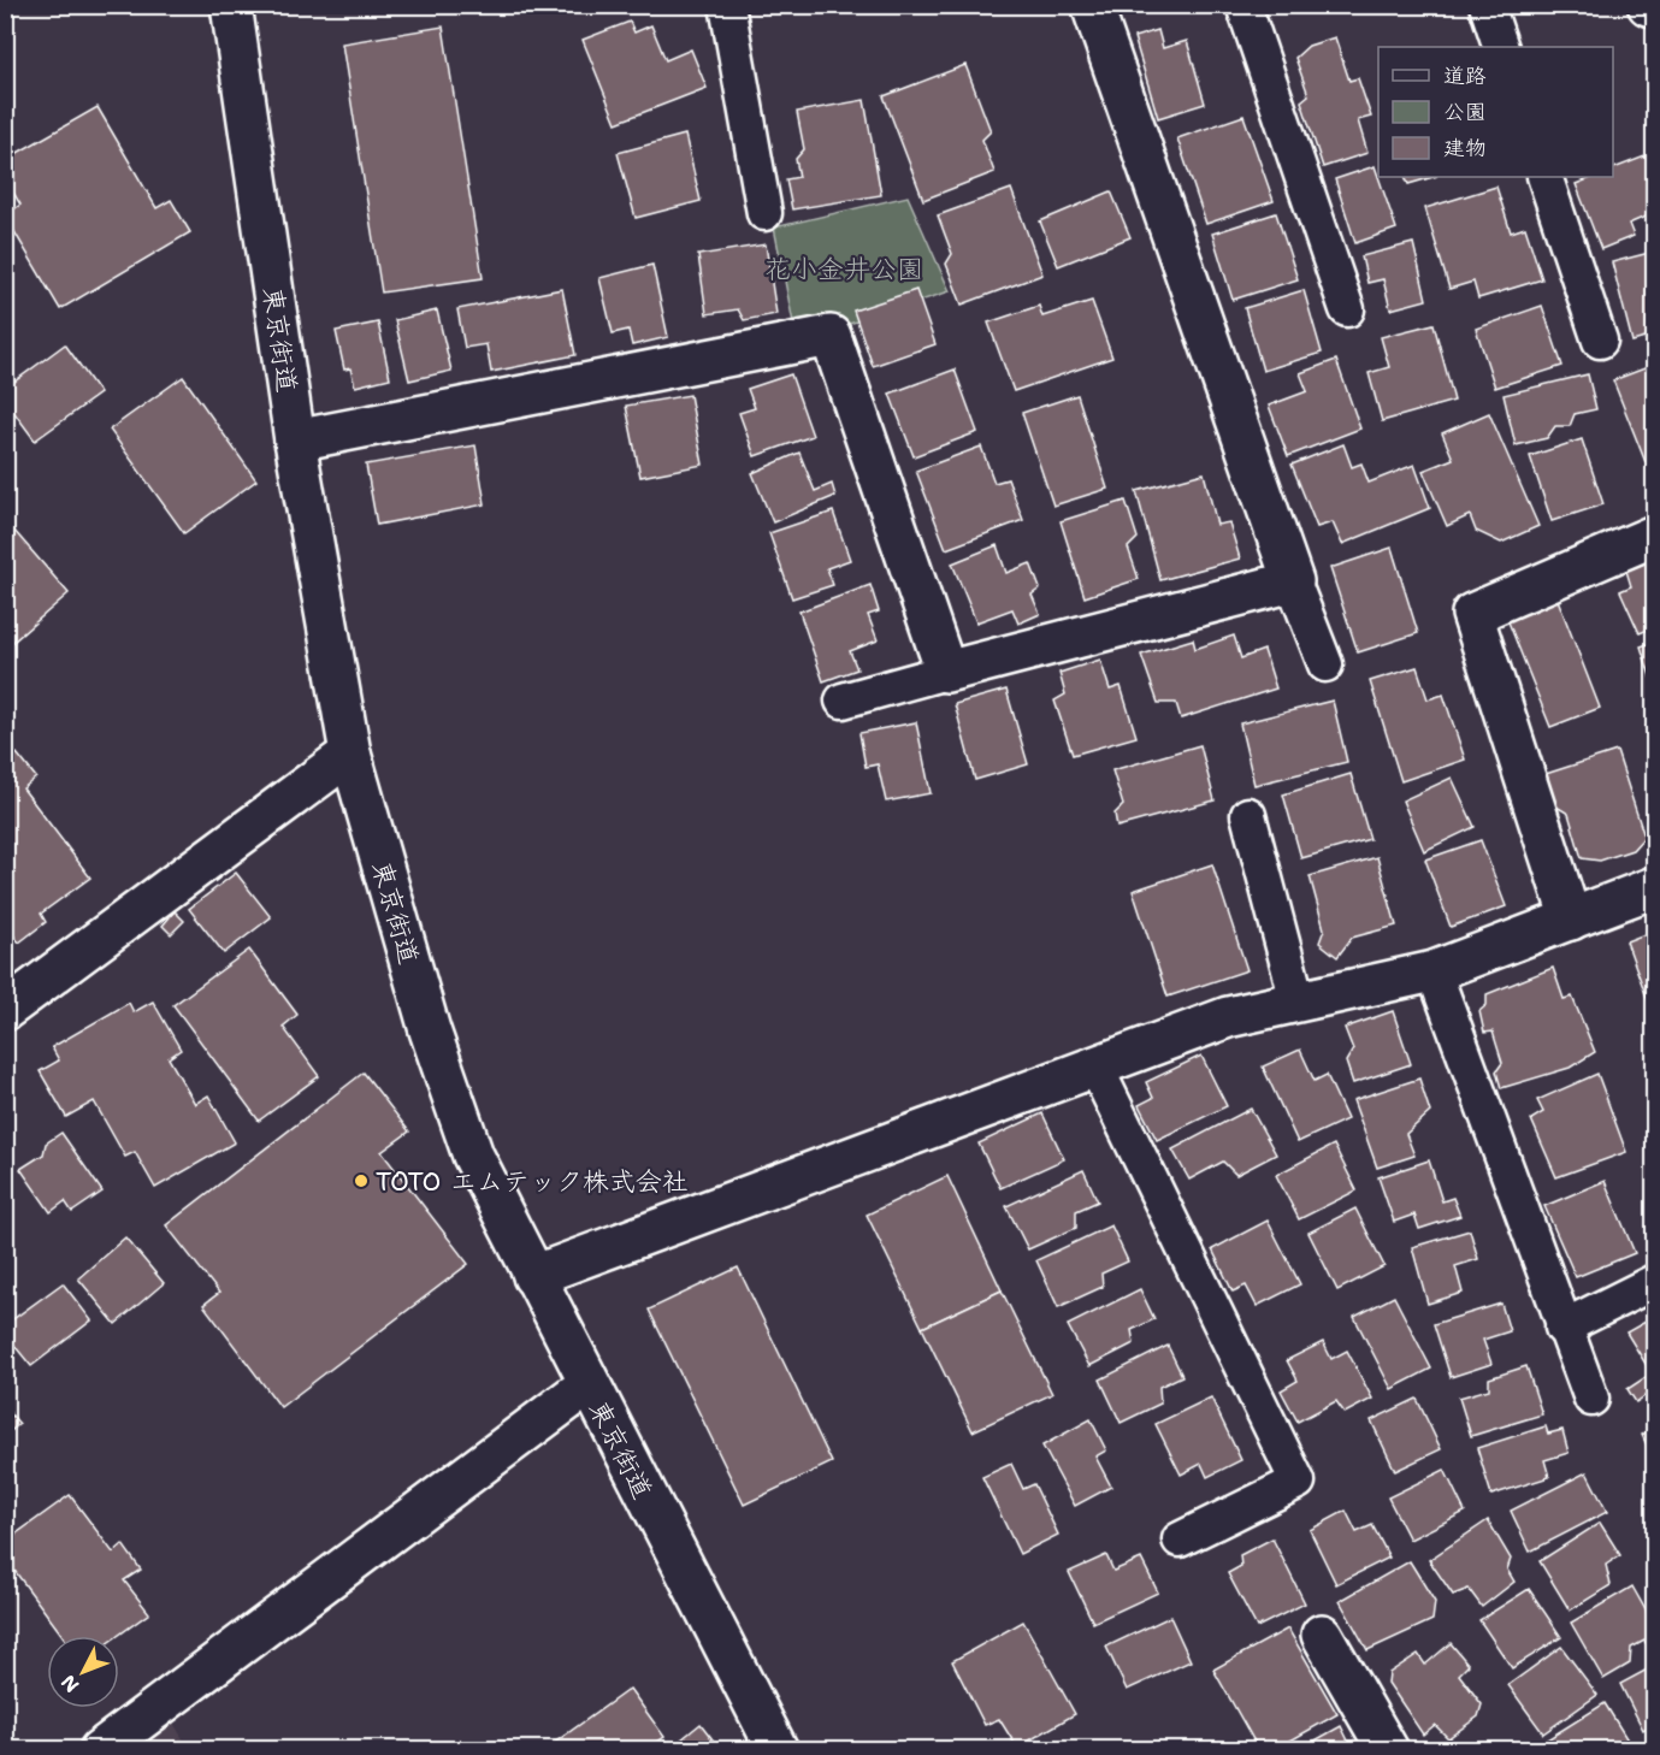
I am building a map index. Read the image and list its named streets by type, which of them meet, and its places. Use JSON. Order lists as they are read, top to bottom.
{
  "streets": {
    "street": ["東京街道"]
  },
  "parks": ["花小金井公園"],
  "places": ["TOTO エムテック株式会社"],
  "legend": ["道路", "公園", "建物"],
  "north": "bottom left"
}
